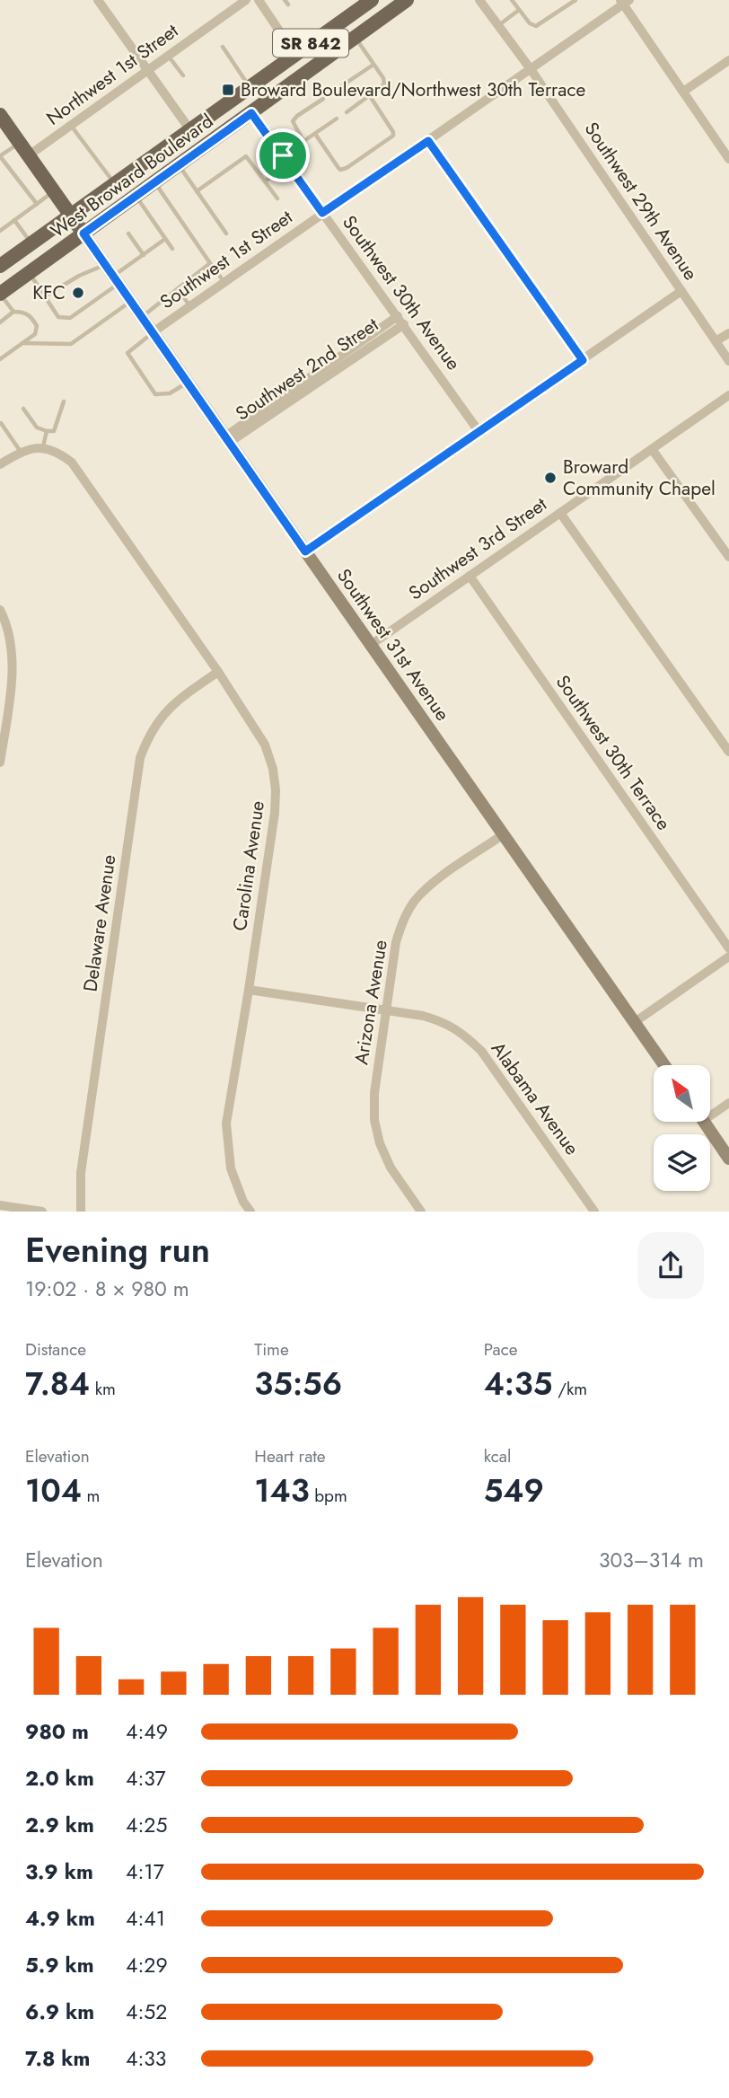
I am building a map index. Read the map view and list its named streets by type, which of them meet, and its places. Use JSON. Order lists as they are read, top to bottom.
{
  "streets": {
    "main road": ["SR 842", "West Broward Boulevard", "Southwest 31st Avenue"],
    "street": [
      "Northwest 1st Street",
      "Southwest 29th Avenue",
      "Southwest 1st Street",
      "Southwest 30th Avenue",
      "Southwest 2nd Street",
      "Southwest 3rd Street",
      "Southwest 30th Terrace",
      "Carolina Avenue",
      "Delaware Avenue",
      "Arizona Avenue",
      "Alabama Avenue"
    ]
  },
  "crossings": [
    ["West Broward Boulevard", "Southwest 30th Avenue"],
    ["West Broward Boulevard", "Southwest 31st Avenue"],
    ["Southwest 29th Avenue", "Southwest 1st Street"],
    ["Southwest 1st Street", "Southwest 30th Avenue"],
    ["Southwest 1st Street", "Southwest 31st Avenue"],
    ["Southwest 30th Avenue", "Southwest 2nd Street"],
    ["Southwest 2nd Street", "Southwest 31st Avenue"],
    ["Southwest 3rd Street", "Southwest 31st Avenue"],
    ["Southwest 3rd Street", "Southwest 30th Terrace"],
    ["Southwest 31st Avenue", "Arizona Avenue"],
    ["Carolina Avenue", "Delaware Avenue"],
    ["Carolina Avenue", "Alabama Avenue"],
    ["Arizona Avenue", "Alabama Avenue"]
  ],
  "places": {
    "transit": ["Broward Boulevard/Northwest 30th Terrace"],
    "other": ["KFC", "Broward Community Chapel"]
  },
  "north": "top left",
  "page": {
    "heading": ["Evening run", "19:02 · 8 × 980 m"],
    "stats": [
      ["Distance", "7.84 km"],
      ["Time", "35:56"],
      ["Pace", "4:35 /km"],
      ["Elevation", "104 m"],
      ["Heart rate", "143 bpm"],
      ["kcal", "549"]
    ],
    "chart": ["Elevation", "303–314 m"],
    "list": [
      {
        "name": "980 m",
        "note": "4:49"
      },
      {
        "name": "2.0 km",
        "note": "4:37"
      },
      {
        "name": "2.9 km",
        "note": "4:25"
      },
      {
        "name": "3.9 km",
        "note": "4:17"
      },
      {
        "name": "4.9 km",
        "note": "4:41"
      },
      {
        "name": "5.9 km",
        "note": "4:29"
      },
      {
        "name": "6.9 km",
        "note": "4:52"
      },
      {
        "name": "7.8 km",
        "note": "4:33"
      }
    ]
  }
}
